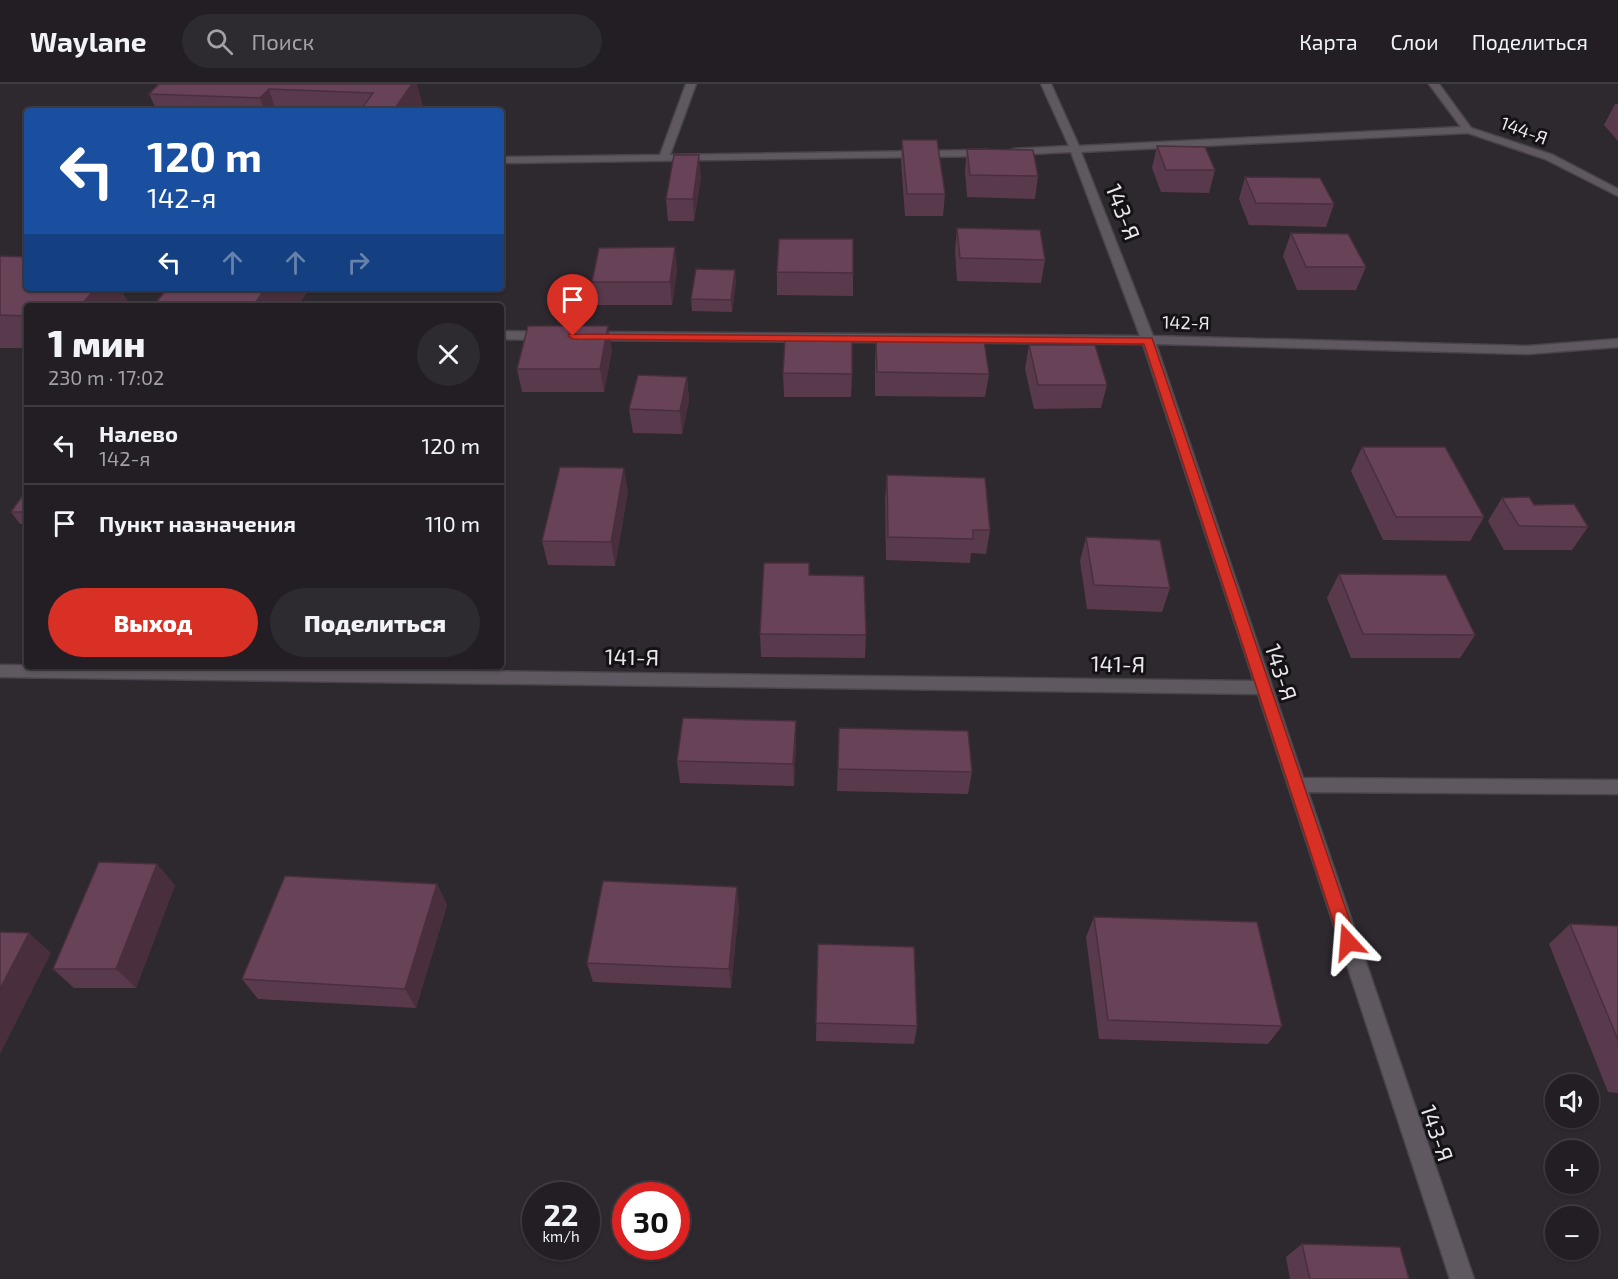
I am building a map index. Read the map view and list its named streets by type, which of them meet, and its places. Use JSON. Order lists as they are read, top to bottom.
{
  "streets": {
    "street": [
      "144-Я",
      "143-Я",
      "142-Я",
      "141-Я"
    ]
  },
  "crossings": [
    ["143-Я", "142-Я"],
    ["143-Я", "141-Я"]
  ],
  "page": {
    "header": "Waylane",
    "search": "Поиск",
    "nav": ["Карта", "Слои", "Поделиться"],
    "turn": ["120 m", "142-я"],
    "heading": ["1 мин", "230 m · 17:02"],
    "list": [
      {
        "name": "Налево",
        "note": "142-я",
        "value": "120 m"
      },
      {
        "name": "Пункт назначения",
        "value": "110 m"
      }
    ],
    "buttons": ["Выход", "Поделиться"],
    "map_buttons": ["+", "−"],
    "speed": "22 km/h",
    "limit": "30"
  }
}
